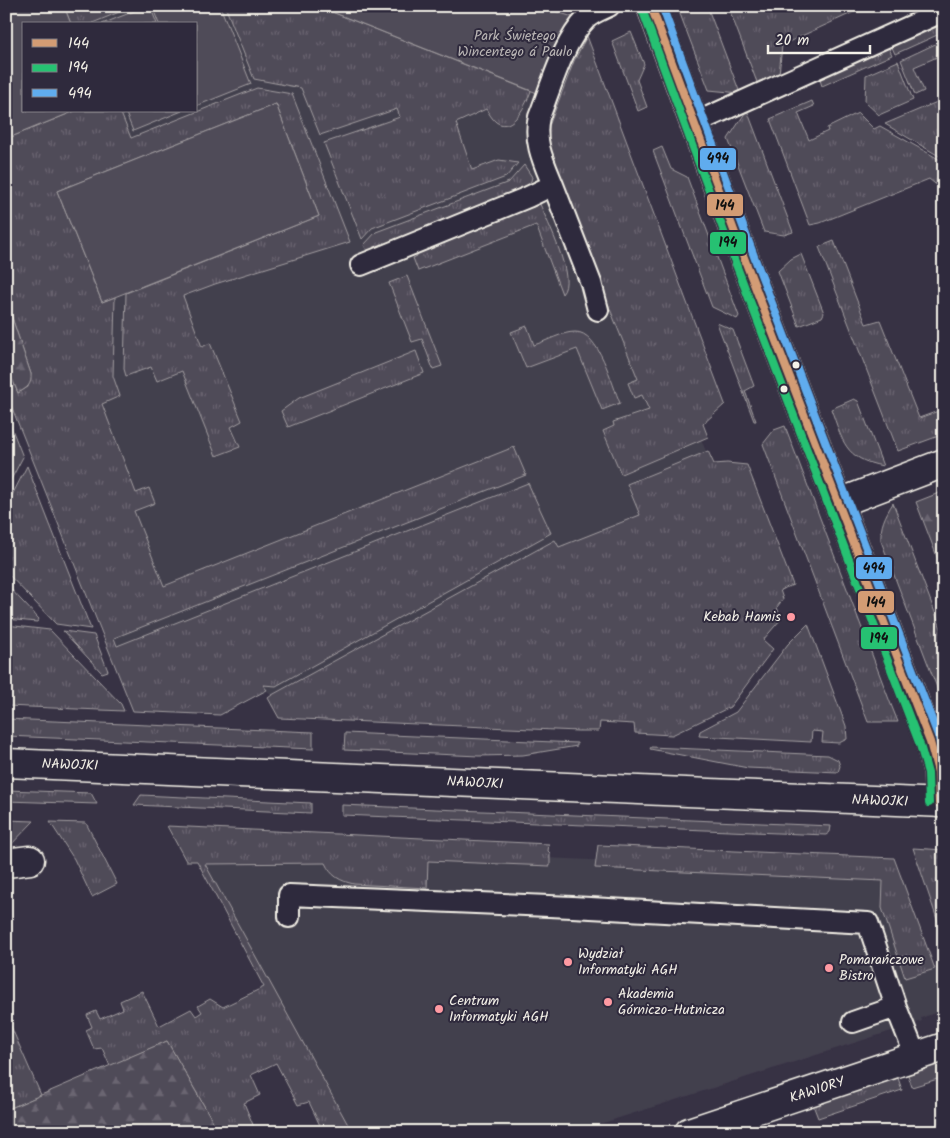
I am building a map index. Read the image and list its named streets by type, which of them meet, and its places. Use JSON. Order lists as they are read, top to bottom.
{
  "streets": {
    "street": ["NAWOJKI", "KAWIORY"]
  },
  "parks": ["Park Świętego Wincentego á Paulo"],
  "places": [
    "Kebab Hamis",
    "Wydział Informatyki AGH",
    "Pomarańczowe Bistro",
    "Akademia Górniczo-Hutnicza",
    "Centrum Informatyki AGH"
  ],
  "lines": ["transit line 144", "transit line 494", "transit line 194"],
  "legend": ["144", "194", "494"],
  "scale_bar": "20 m"
}
